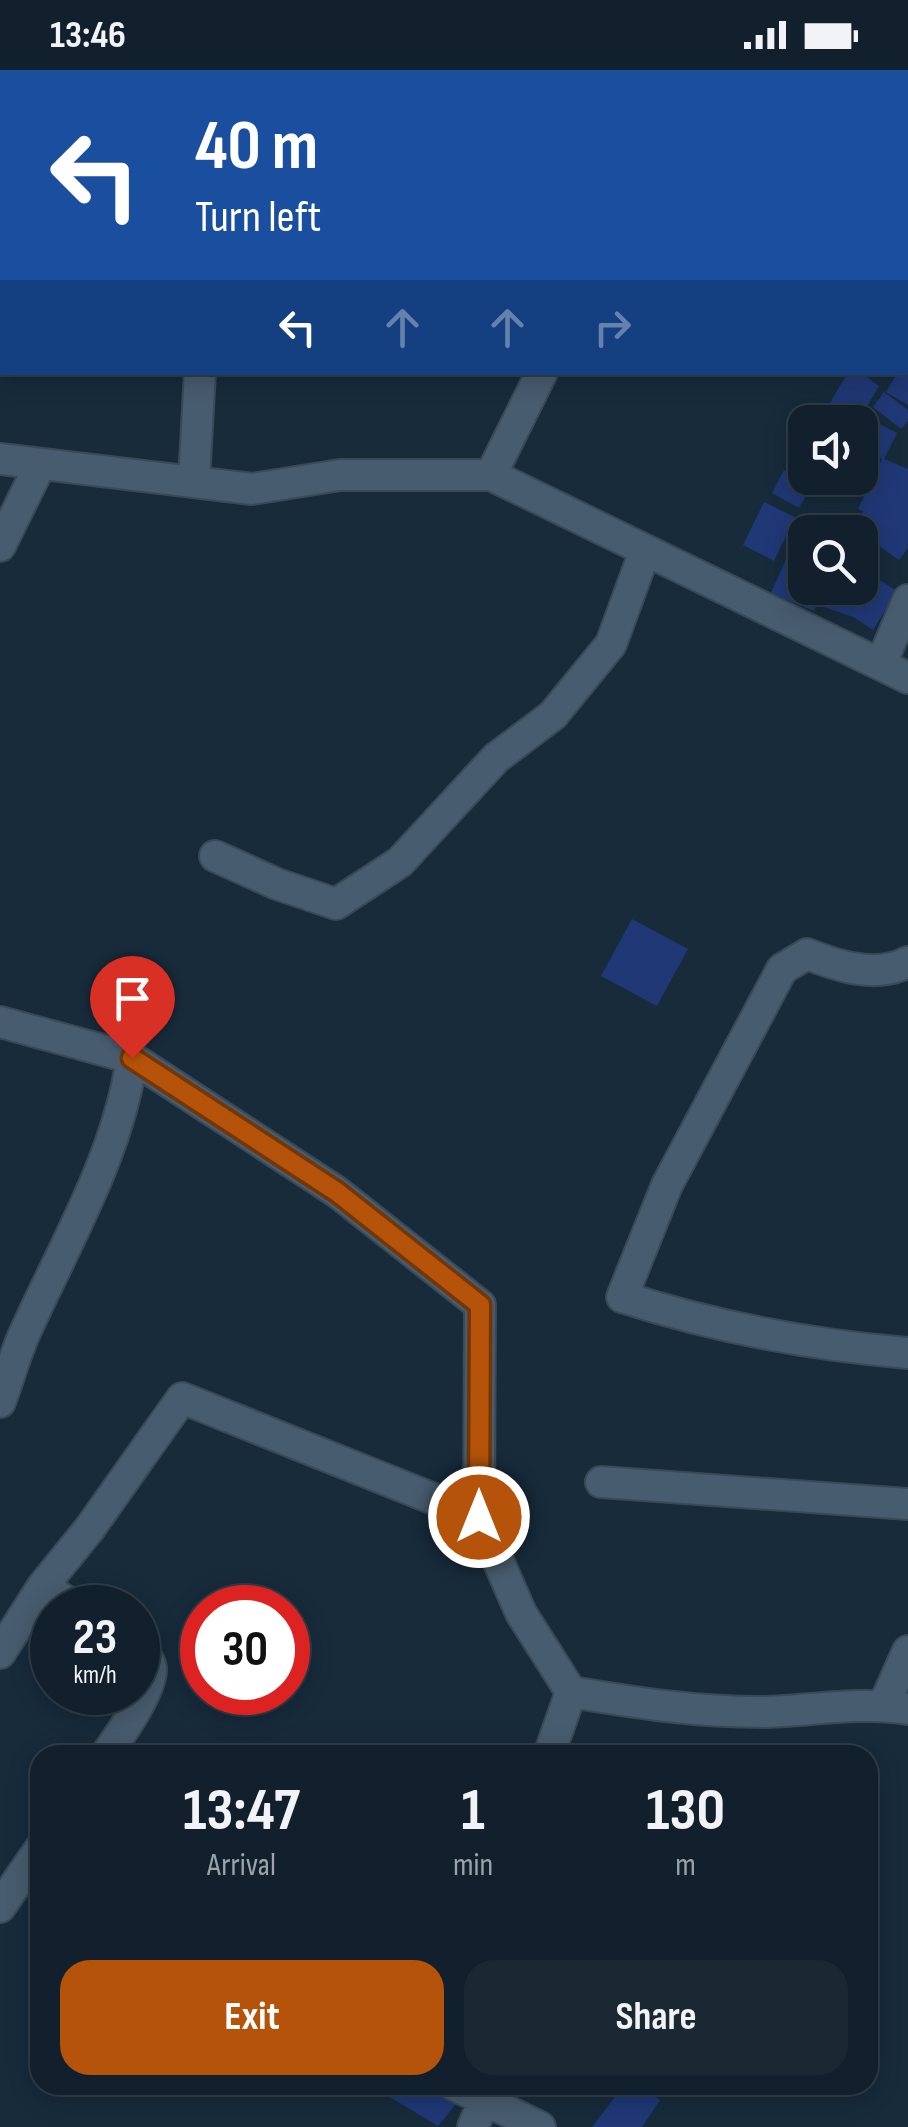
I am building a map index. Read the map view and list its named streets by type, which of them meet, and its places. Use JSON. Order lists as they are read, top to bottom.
{
  "page": {
    "status": "13:46",
    "turn": ["40 m", "Turn left"],
    "speed": "23 km/h",
    "limit": "30",
    "eta": [
      "13:47",
      "Arrival",
      "1",
      "min",
      "130",
      "m"
    ],
    "buttons": ["Exit", "Share"]
  }
}
